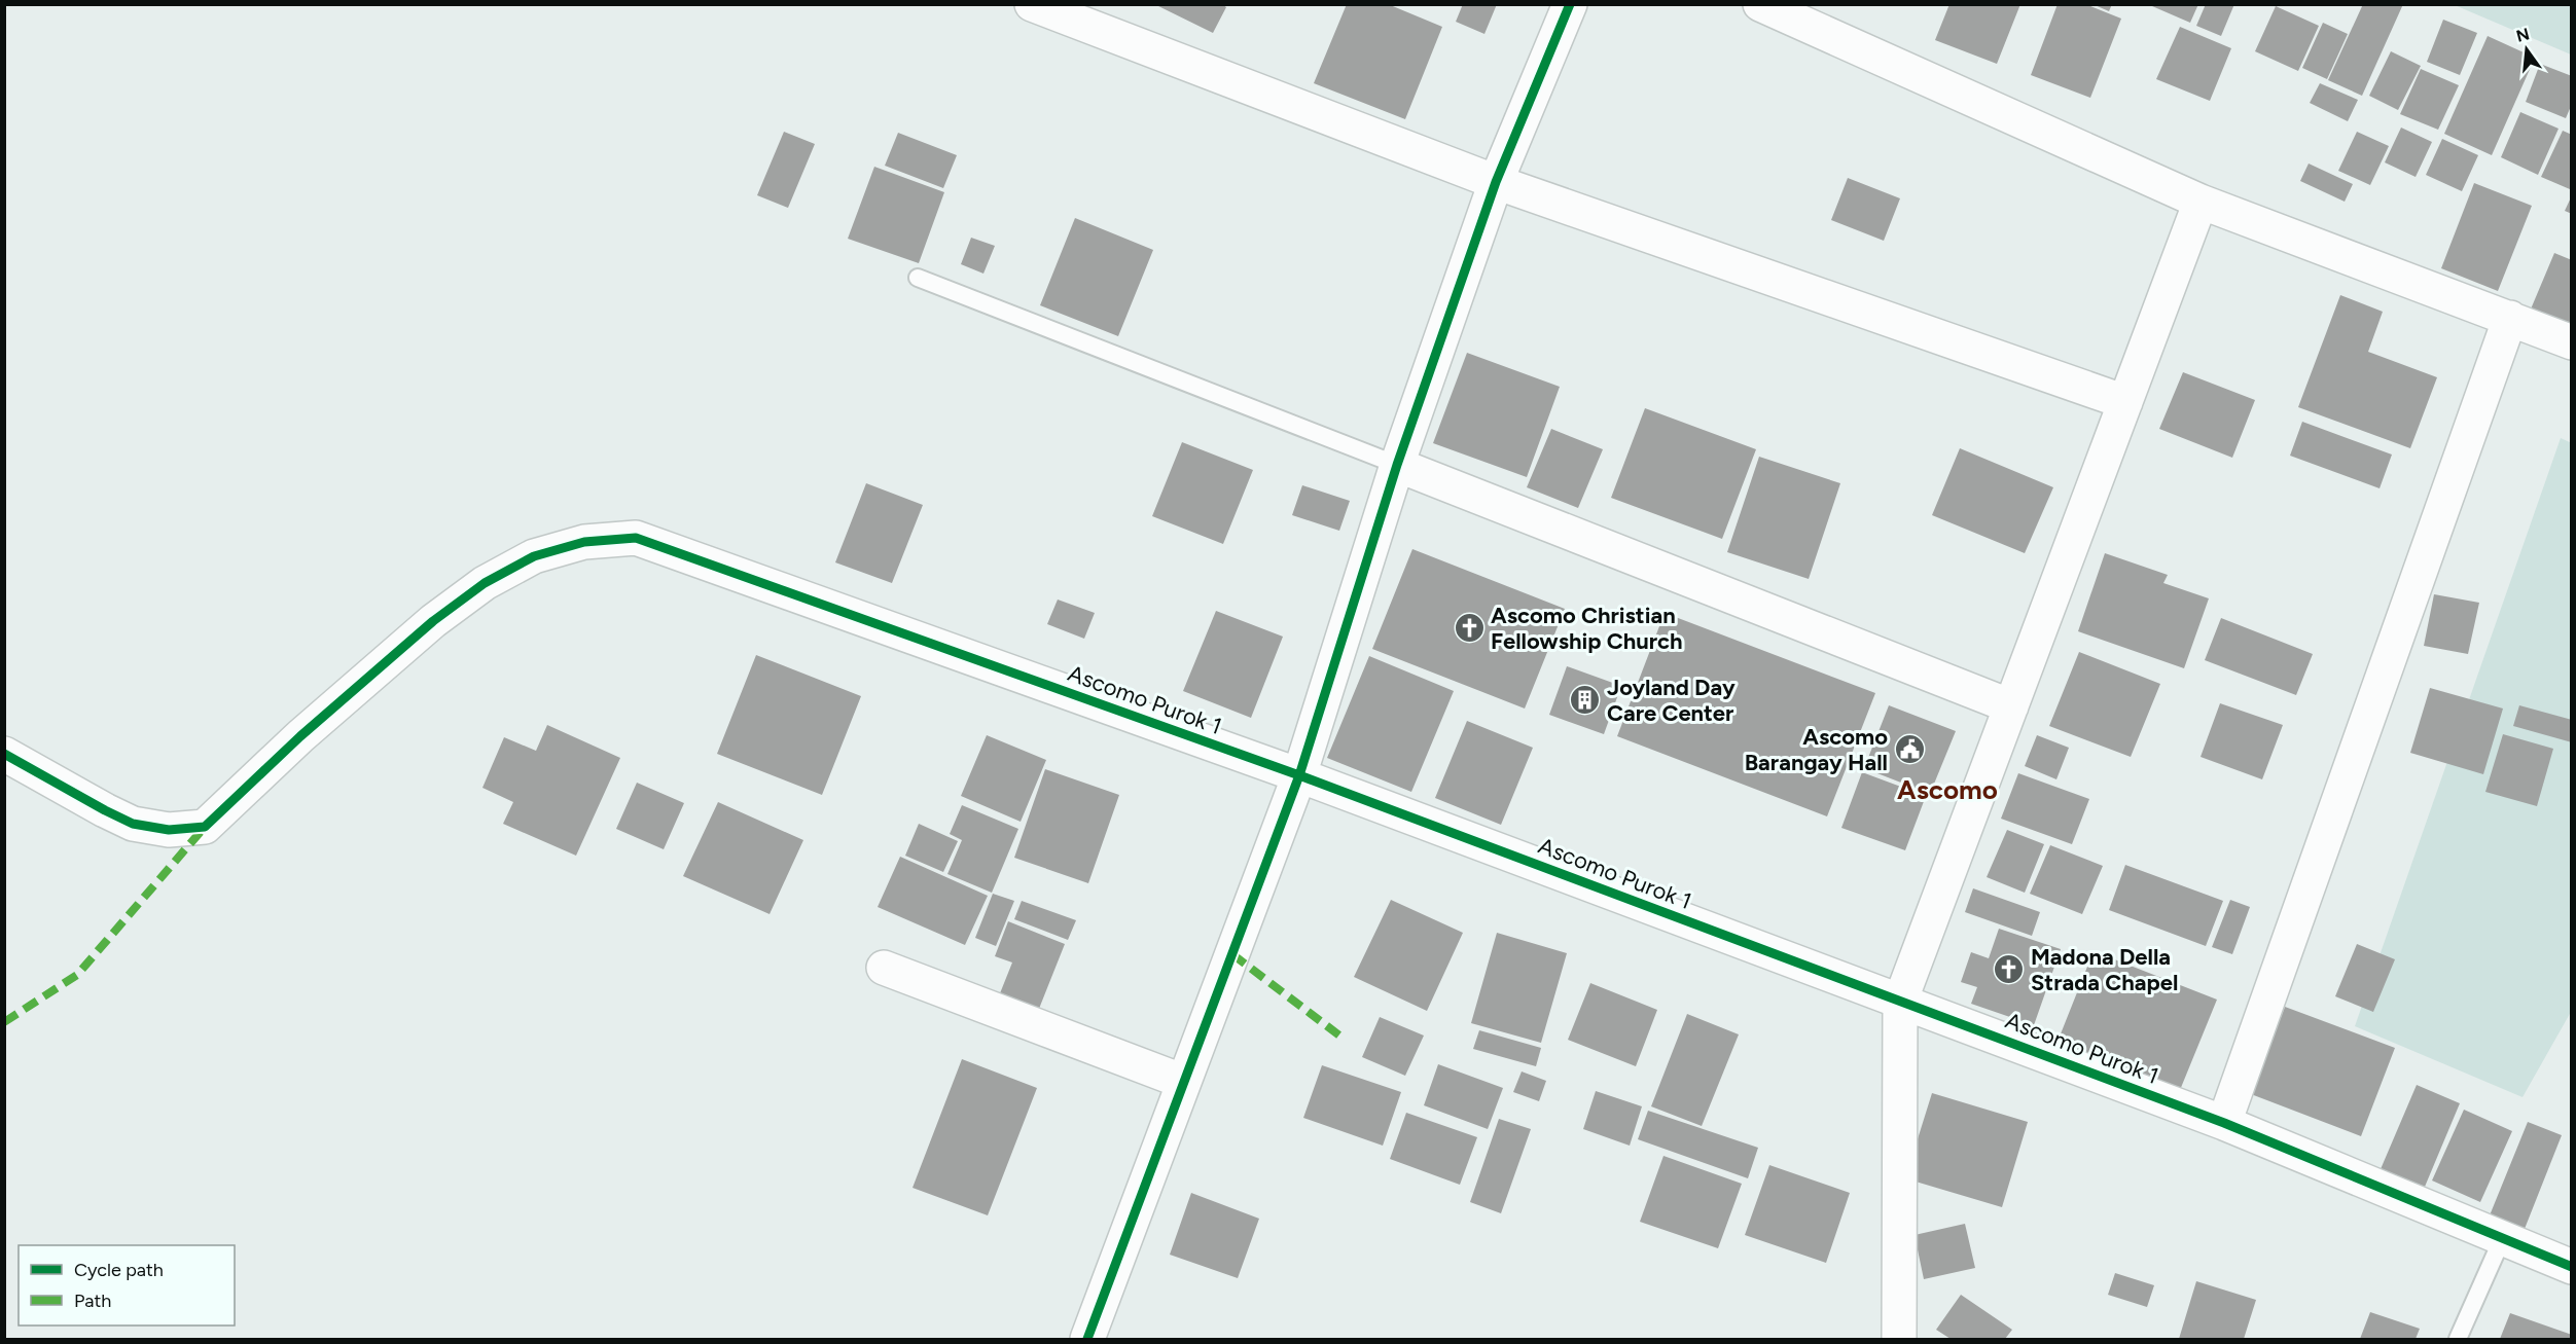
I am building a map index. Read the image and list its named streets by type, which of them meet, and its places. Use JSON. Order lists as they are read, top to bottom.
{
  "streets": {
    "street": ["Ascomo Purok 1"]
  },
  "districts": ["Ascomo"],
  "places": {
    "church": ["Ascomo Christian Fellowship Church", "Madona Della Strada Chapel"],
    "building": ["Joyland Day Care Center"],
    "public building": ["Ascomo Barangay Hall"]
  },
  "legend": ["Cycle path", "Path"],
  "north": "top"
}
